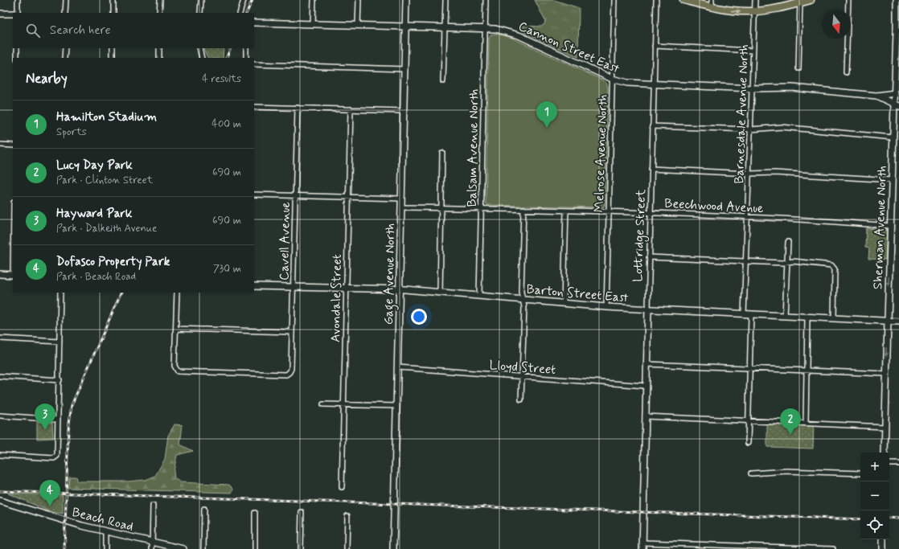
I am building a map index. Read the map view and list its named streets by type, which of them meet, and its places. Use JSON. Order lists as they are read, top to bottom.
{
  "streets": {
    "main road": [
      "Cannon Street East",
      "Sherman Avenue North",
      "Lottridge Street",
      "Gage Avenue North",
      "Barton Street East",
      "Beach Road"
    ],
    "street": [
      "Barnesdale Avenue North",
      "Balsam Avenue North",
      "Melrose Avenue North",
      "Beechwood Avenue",
      "Cavell Avenue",
      "Avondale Street",
      "Lloyd Street"
    ]
  },
  "crossings": [
    ["Cannon Street East", "Barnesdale Avenue North"],
    ["Cannon Street East", "Balsam Avenue North"],
    ["Cannon Street East", "Melrose Avenue North"],
    ["Cannon Street East", "Sherman Avenue North"],
    ["Cannon Street East", "Lottridge Street"],
    ["Cannon Street East", "Gage Avenue North"],
    ["Barnesdale Avenue North", "Beechwood Avenue"],
    ["Barnesdale Avenue North", "Barton Street East"],
    ["Balsam Avenue North", "Beechwood Avenue"],
    ["Balsam Avenue North", "Barton Street East"],
    ["Melrose Avenue North", "Beechwood Avenue"],
    ["Melrose Avenue North", "Barton Street East"],
    ["Beechwood Avenue", "Sherman Avenue North"],
    ["Beechwood Avenue", "Lottridge Street"],
    ["Beechwood Avenue", "Gage Avenue North"],
    ["Sherman Avenue North", "Barton Street East"],
    ["Lottridge Street", "Barton Street East"],
    ["Lottridge Street", "Lloyd Street"],
    ["Cavell Avenue", "Barton Street East"],
    ["Gage Avenue North", "Barton Street East"],
    ["Gage Avenue North", "Lloyd Street"],
    ["Barton Street East", "Avondale Street"]
  ],
  "north": "bottom",
  "page": {
    "search": "Search here",
    "heading": ["Nearby", "4 results"],
    "list": [
      {
        "mark": "1",
        "name": "Hamilton Stadium",
        "note": "Sports",
        "value": "400 m"
      },
      {
        "mark": "2",
        "name": "Lucy Day Park",
        "note": "Park · Clinton Street",
        "value": "690 m"
      },
      {
        "mark": "3",
        "name": "Hayward Park",
        "note": "Park · Dalkeith Avenue",
        "value": "690 m"
      },
      {
        "mark": "4",
        "name": "Dofasco Property Park",
        "note": "Park · Beach Road",
        "value": "730 m"
      }
    ],
    "pins": [
      "1",
      "3",
      "2",
      "4"
    ],
    "map_buttons": ["+", "−"]
  }
}
